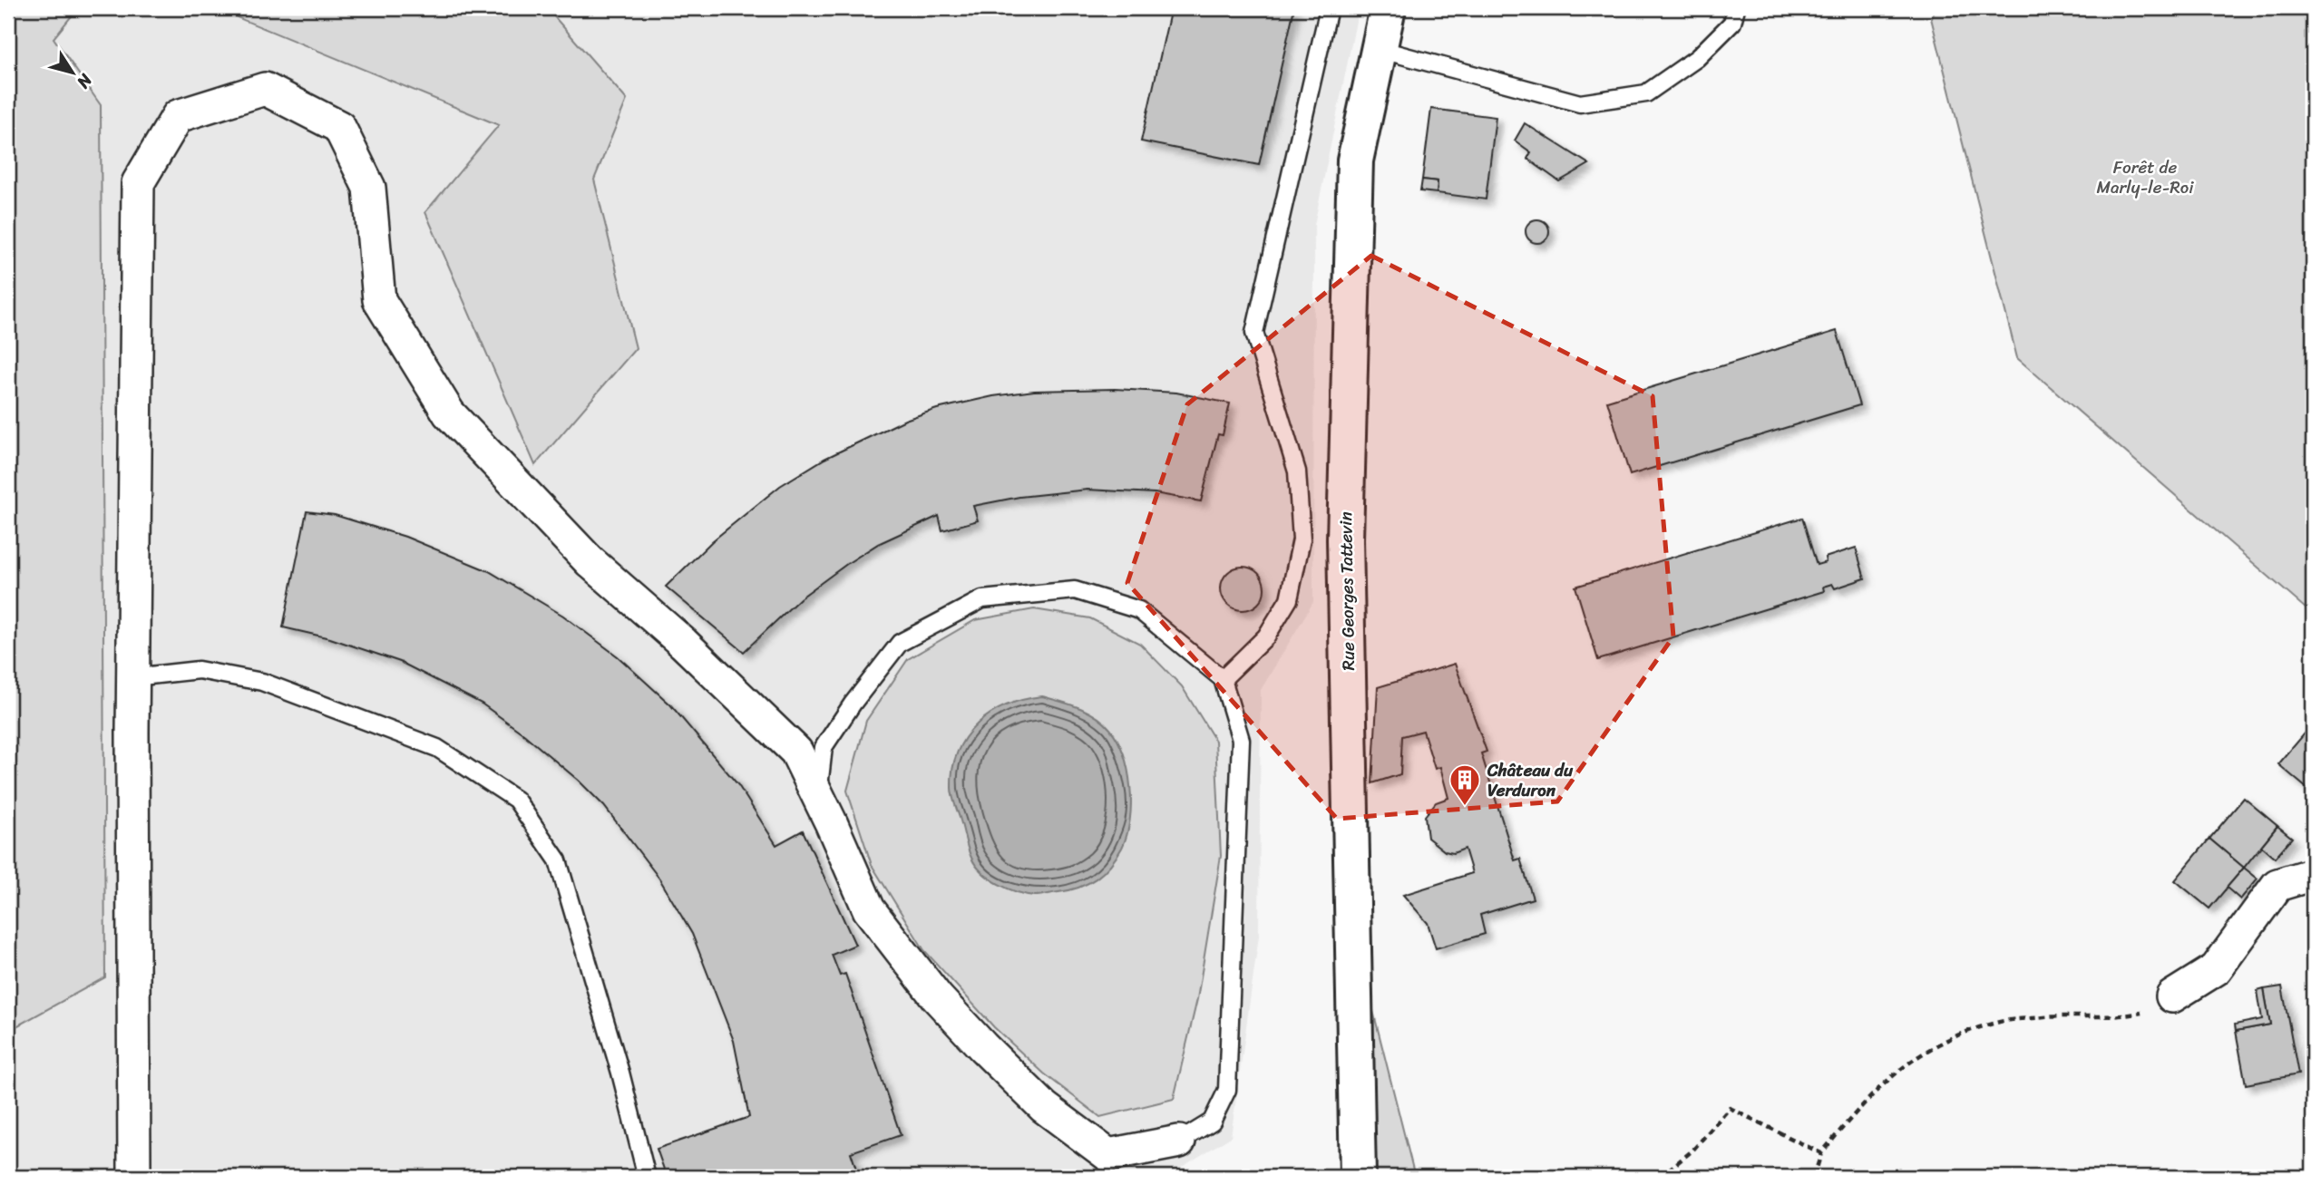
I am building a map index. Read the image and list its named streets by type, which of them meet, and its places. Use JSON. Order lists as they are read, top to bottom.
{
  "streets": {
    "main road": ["Rue Georges Tattevin"]
  },
  "parks": ["Forêt de Marly-le-Roi"],
  "places": {
    "building": ["Château du Verduron"]
  },
  "north": "bottom right"
}
